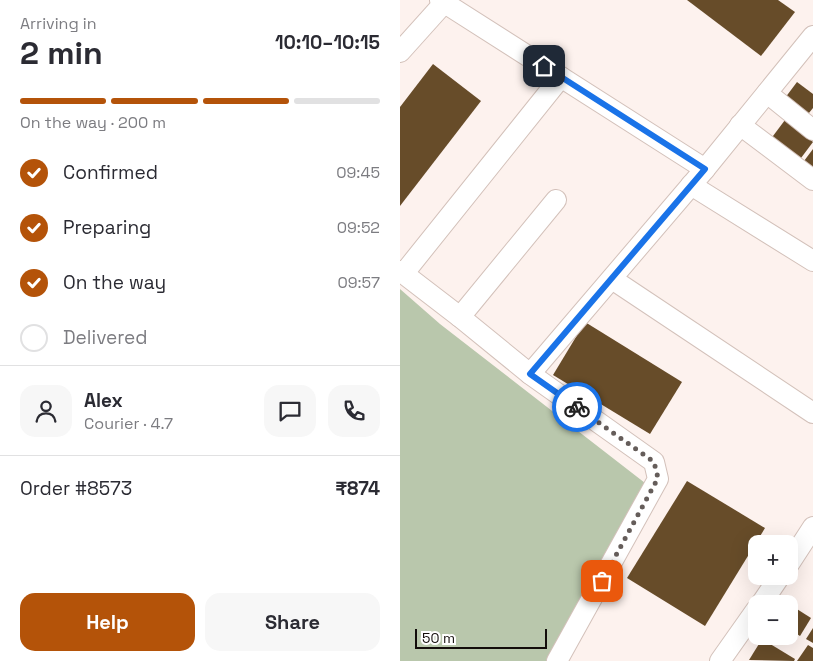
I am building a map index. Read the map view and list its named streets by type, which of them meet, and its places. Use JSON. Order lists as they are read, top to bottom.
{
  "scale_bar": "50 m",
  "page": {
    "heading": ["2 min", "Arriving in", "10:10–10:15"],
    "panel": [
      "Alex",
      "Courier · 4.7",
      "Order #8573",
      "₹874"
    ],
    "bar": "On the way · 200 m",
    "list": [
      ["Confirmed", "09:45"],
      ["Preparing", "09:52"],
      ["On the way", "09:57"],
      "Delivered"
    ],
    "map_buttons": ["+", "−"],
    "buttons": ["Help", "Share"],
    "scale": "50 m"
  }
}
